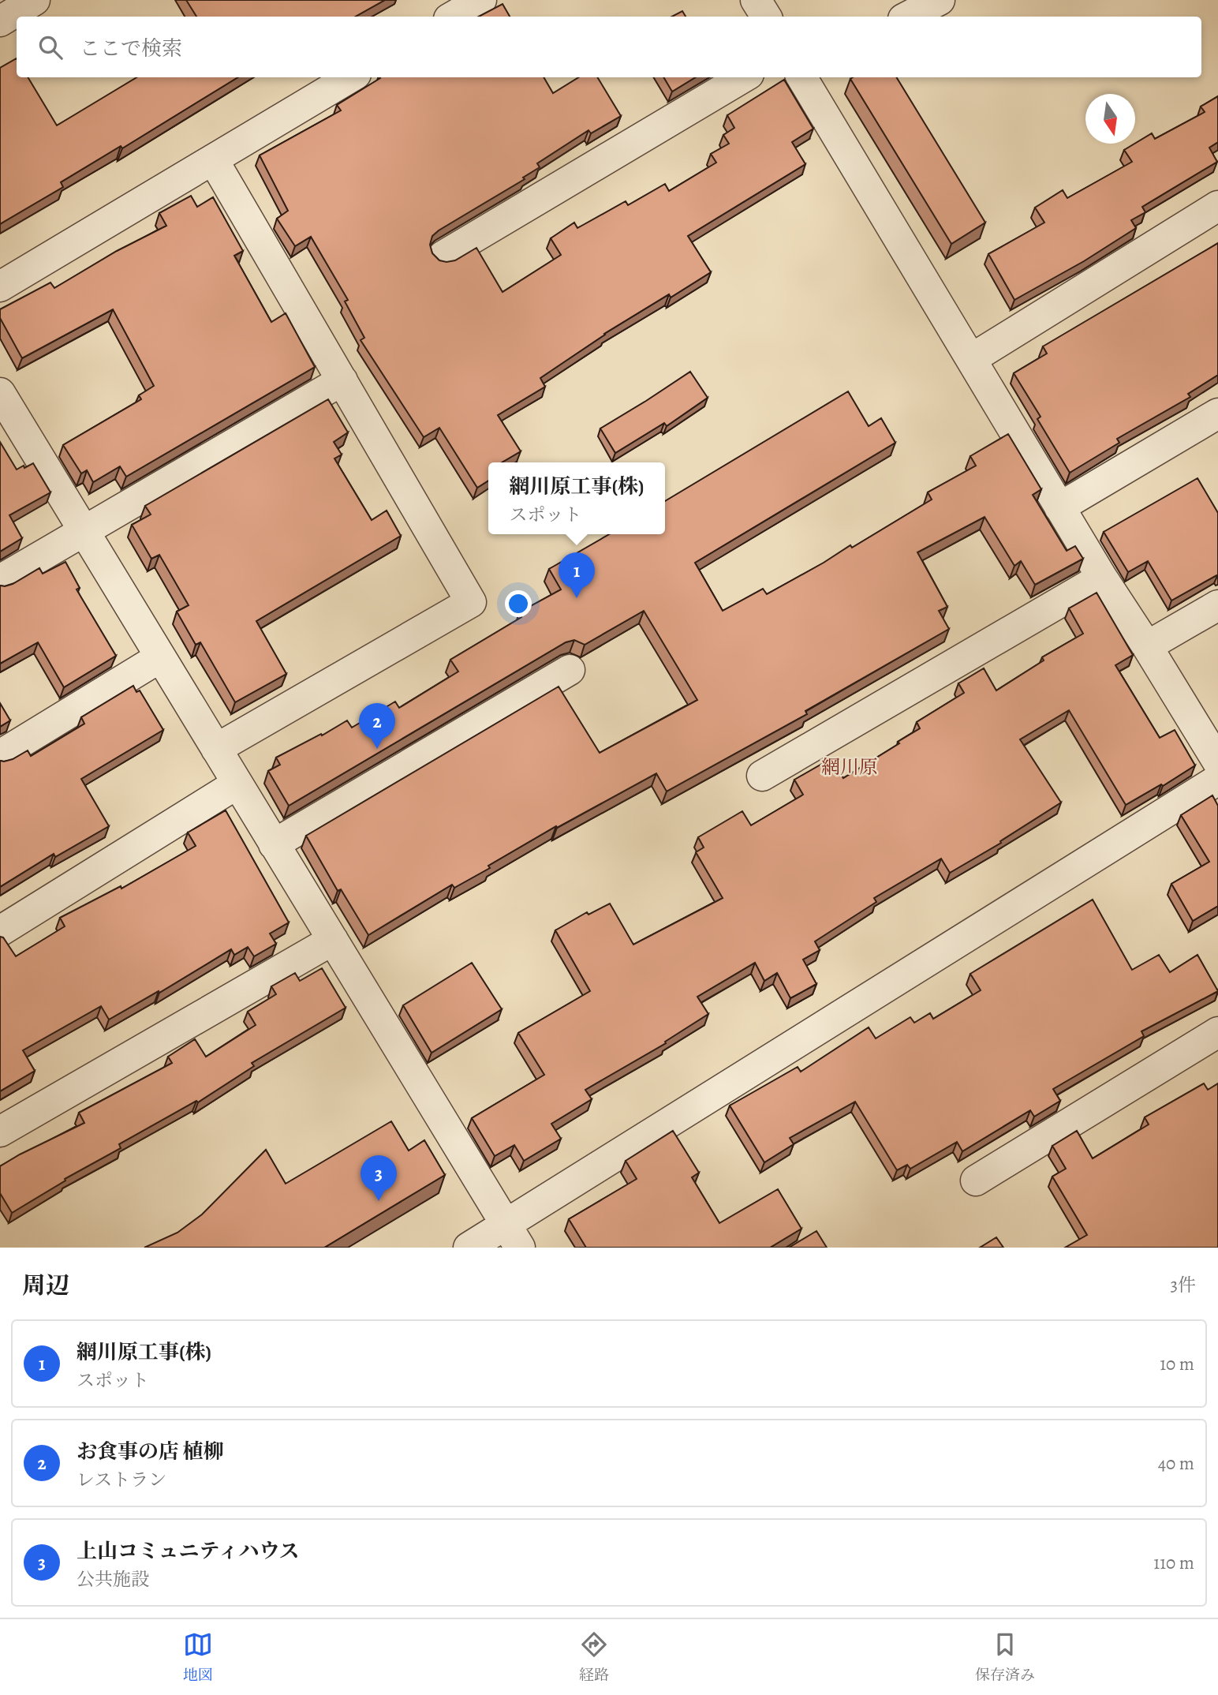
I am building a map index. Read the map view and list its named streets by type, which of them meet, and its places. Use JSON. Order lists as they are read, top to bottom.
{
  "districts": ["網川原"],
  "north": "bottom",
  "page": {
    "search": "ここで検索",
    "popup": ["網川原工事(株)", "スポット"],
    "pins": ["1", "2", "3"],
    "heading": ["周辺", "3件"],
    "list": [
      {
        "mark": "1",
        "name": "網川原工事(株)",
        "note": "スポット",
        "value": "10 m"
      },
      {
        "mark": "2",
        "name": "お食事の店 植柳",
        "note": "レストラン",
        "value": "40 m"
      },
      {
        "mark": "3",
        "name": "上山コミュニティハウス",
        "note": "公共施設",
        "value": "110 m"
      }
    ],
    "nav": ["地図", "経路", "保存済み"]
  }
}
